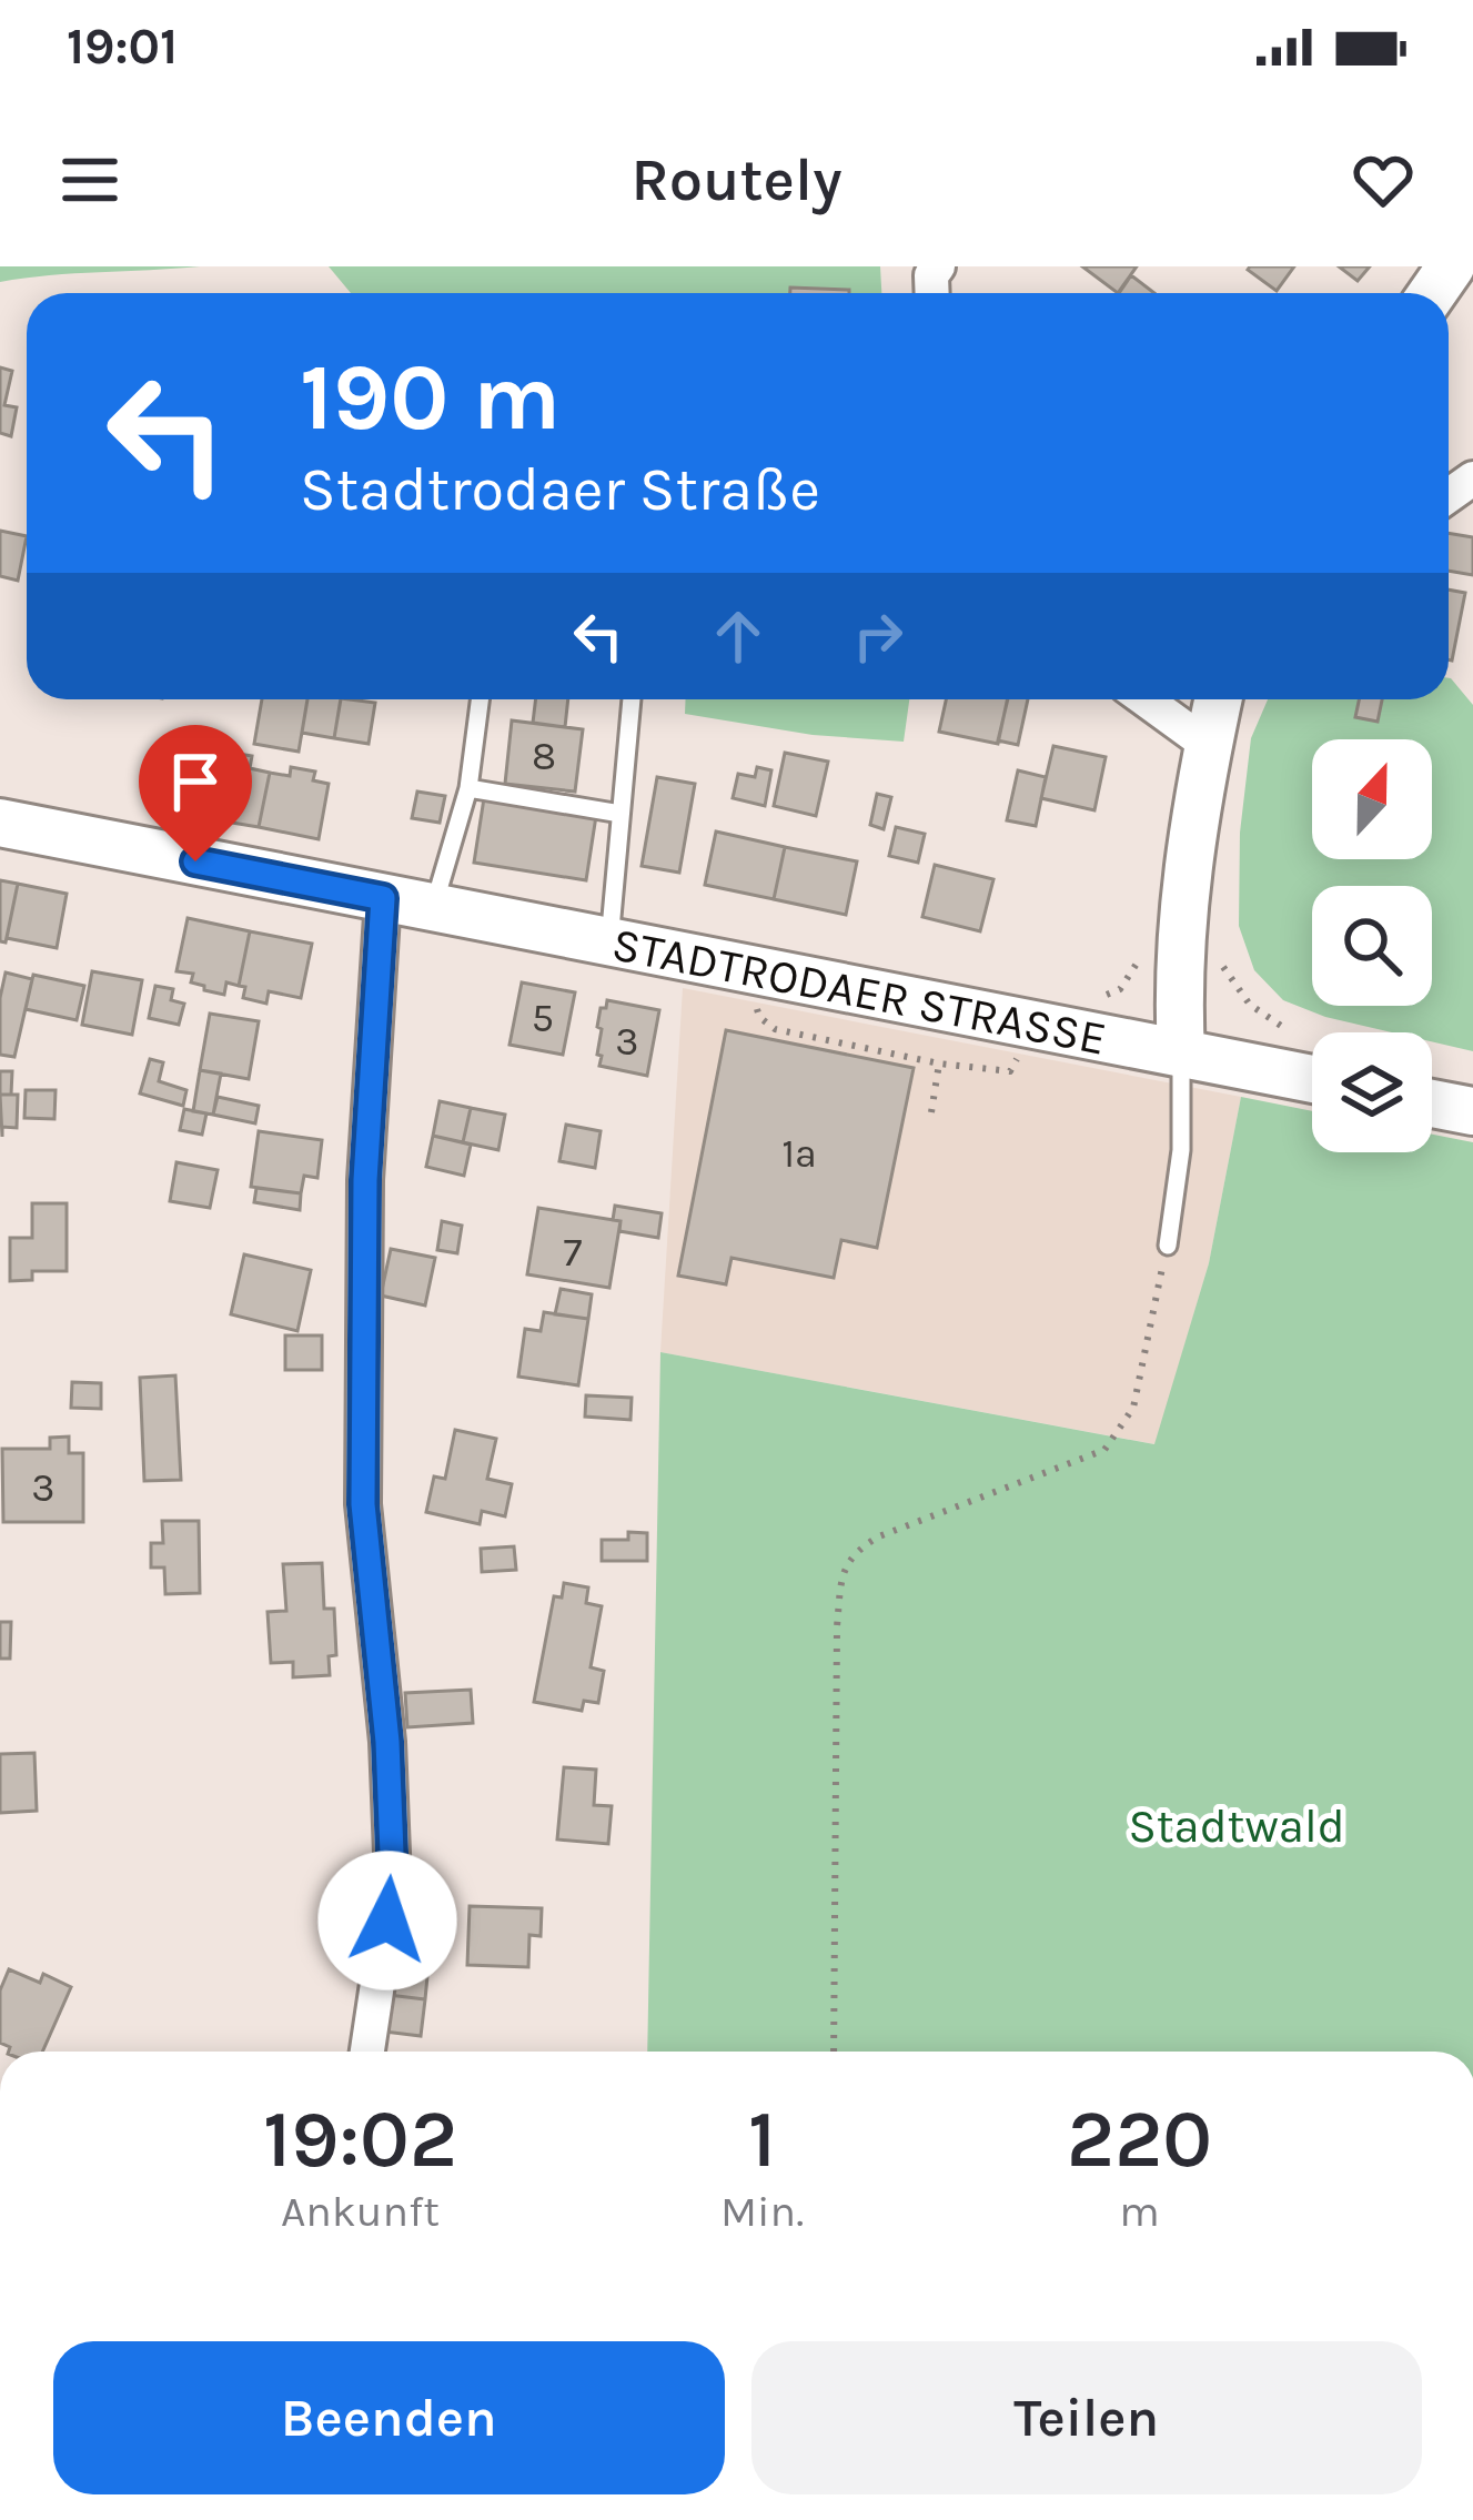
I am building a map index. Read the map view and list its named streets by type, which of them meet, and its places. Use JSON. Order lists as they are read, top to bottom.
{
  "streets": {
    "main road": ["STADTRODAER STRASSE"]
  },
  "parks": ["Stadtwald"],
  "house_numbers": [
    "8",
    "5",
    "3",
    "1a",
    "7",
    "3"
  ],
  "north": "top",
  "page": {
    "status": "19:01",
    "header": "Routely",
    "turn": ["190 m", "Stadtrodaer Straße"],
    "eta": [
      "19:02",
      "Ankunft",
      "1",
      "Min.",
      "220",
      "m"
    ],
    "buttons": ["Beenden", "Teilen"]
  }
}
